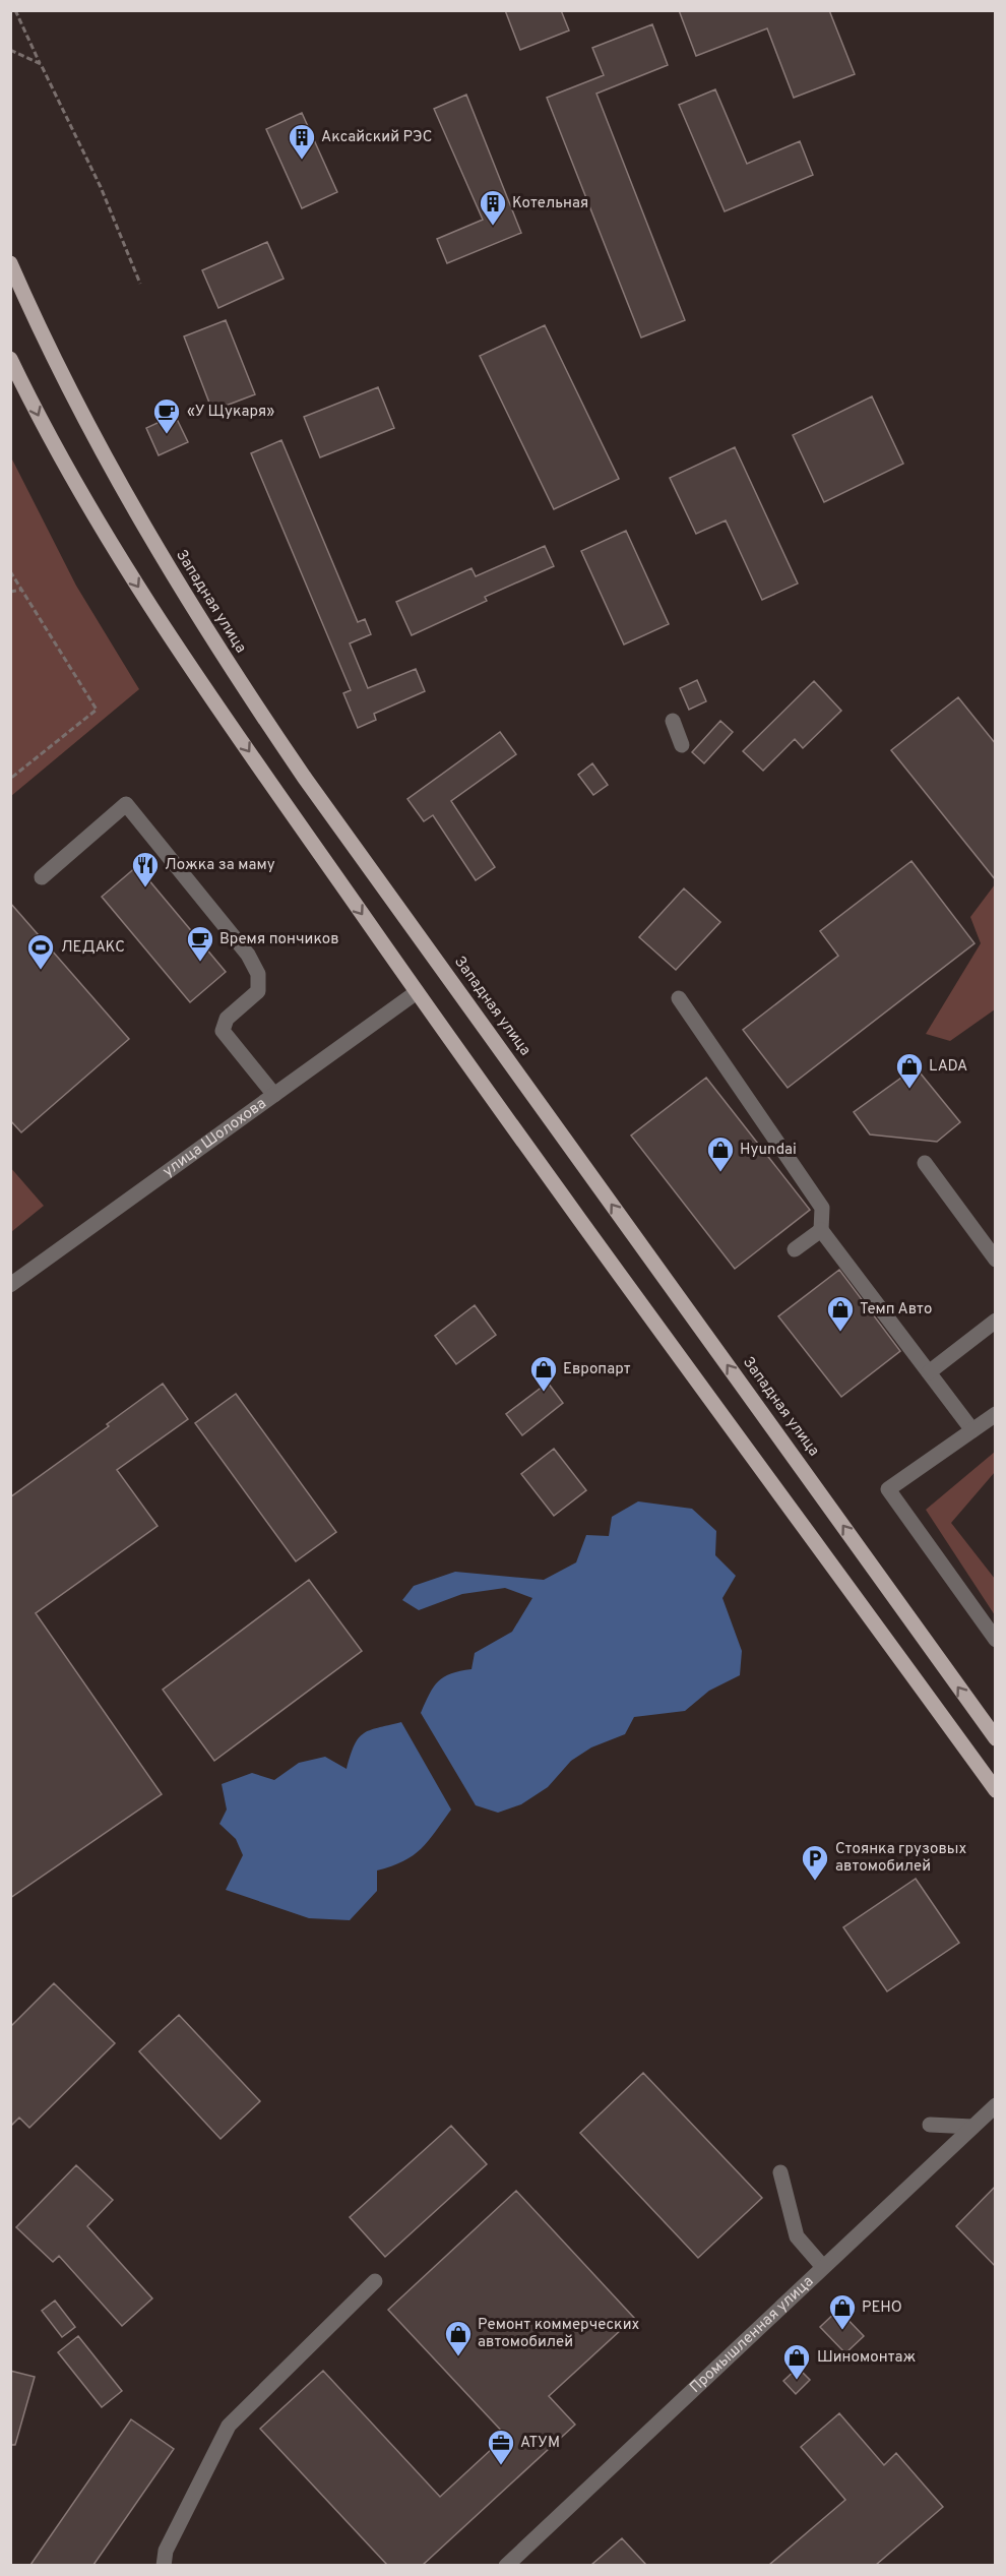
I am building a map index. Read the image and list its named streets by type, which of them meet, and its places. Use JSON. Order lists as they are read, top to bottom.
{
  "streets": {
    "main road": ["Западная улица"],
    "street": ["улица Шолохова", "Промышленная улица"]
  },
  "places": {
    "building": ["Аксайский РЭС", "Котельная"],
    "cafe": ["«У Щукаря»", "Время пончиков"],
    "restaurant": ["Ложка за маму"],
    "sports": ["ЛЕДАКС"],
    "shop": [
      "LADA",
      "Hyundai",
      "Темп Авто",
      "Европарт",
      "РЕНО",
      "Ремонт коммерческих автомобилей",
      "Шиномонтаж"
    ],
    "parking": ["Стоянка грузовых автомобилей"],
    "office": ["АТУМ"]
  }
}
